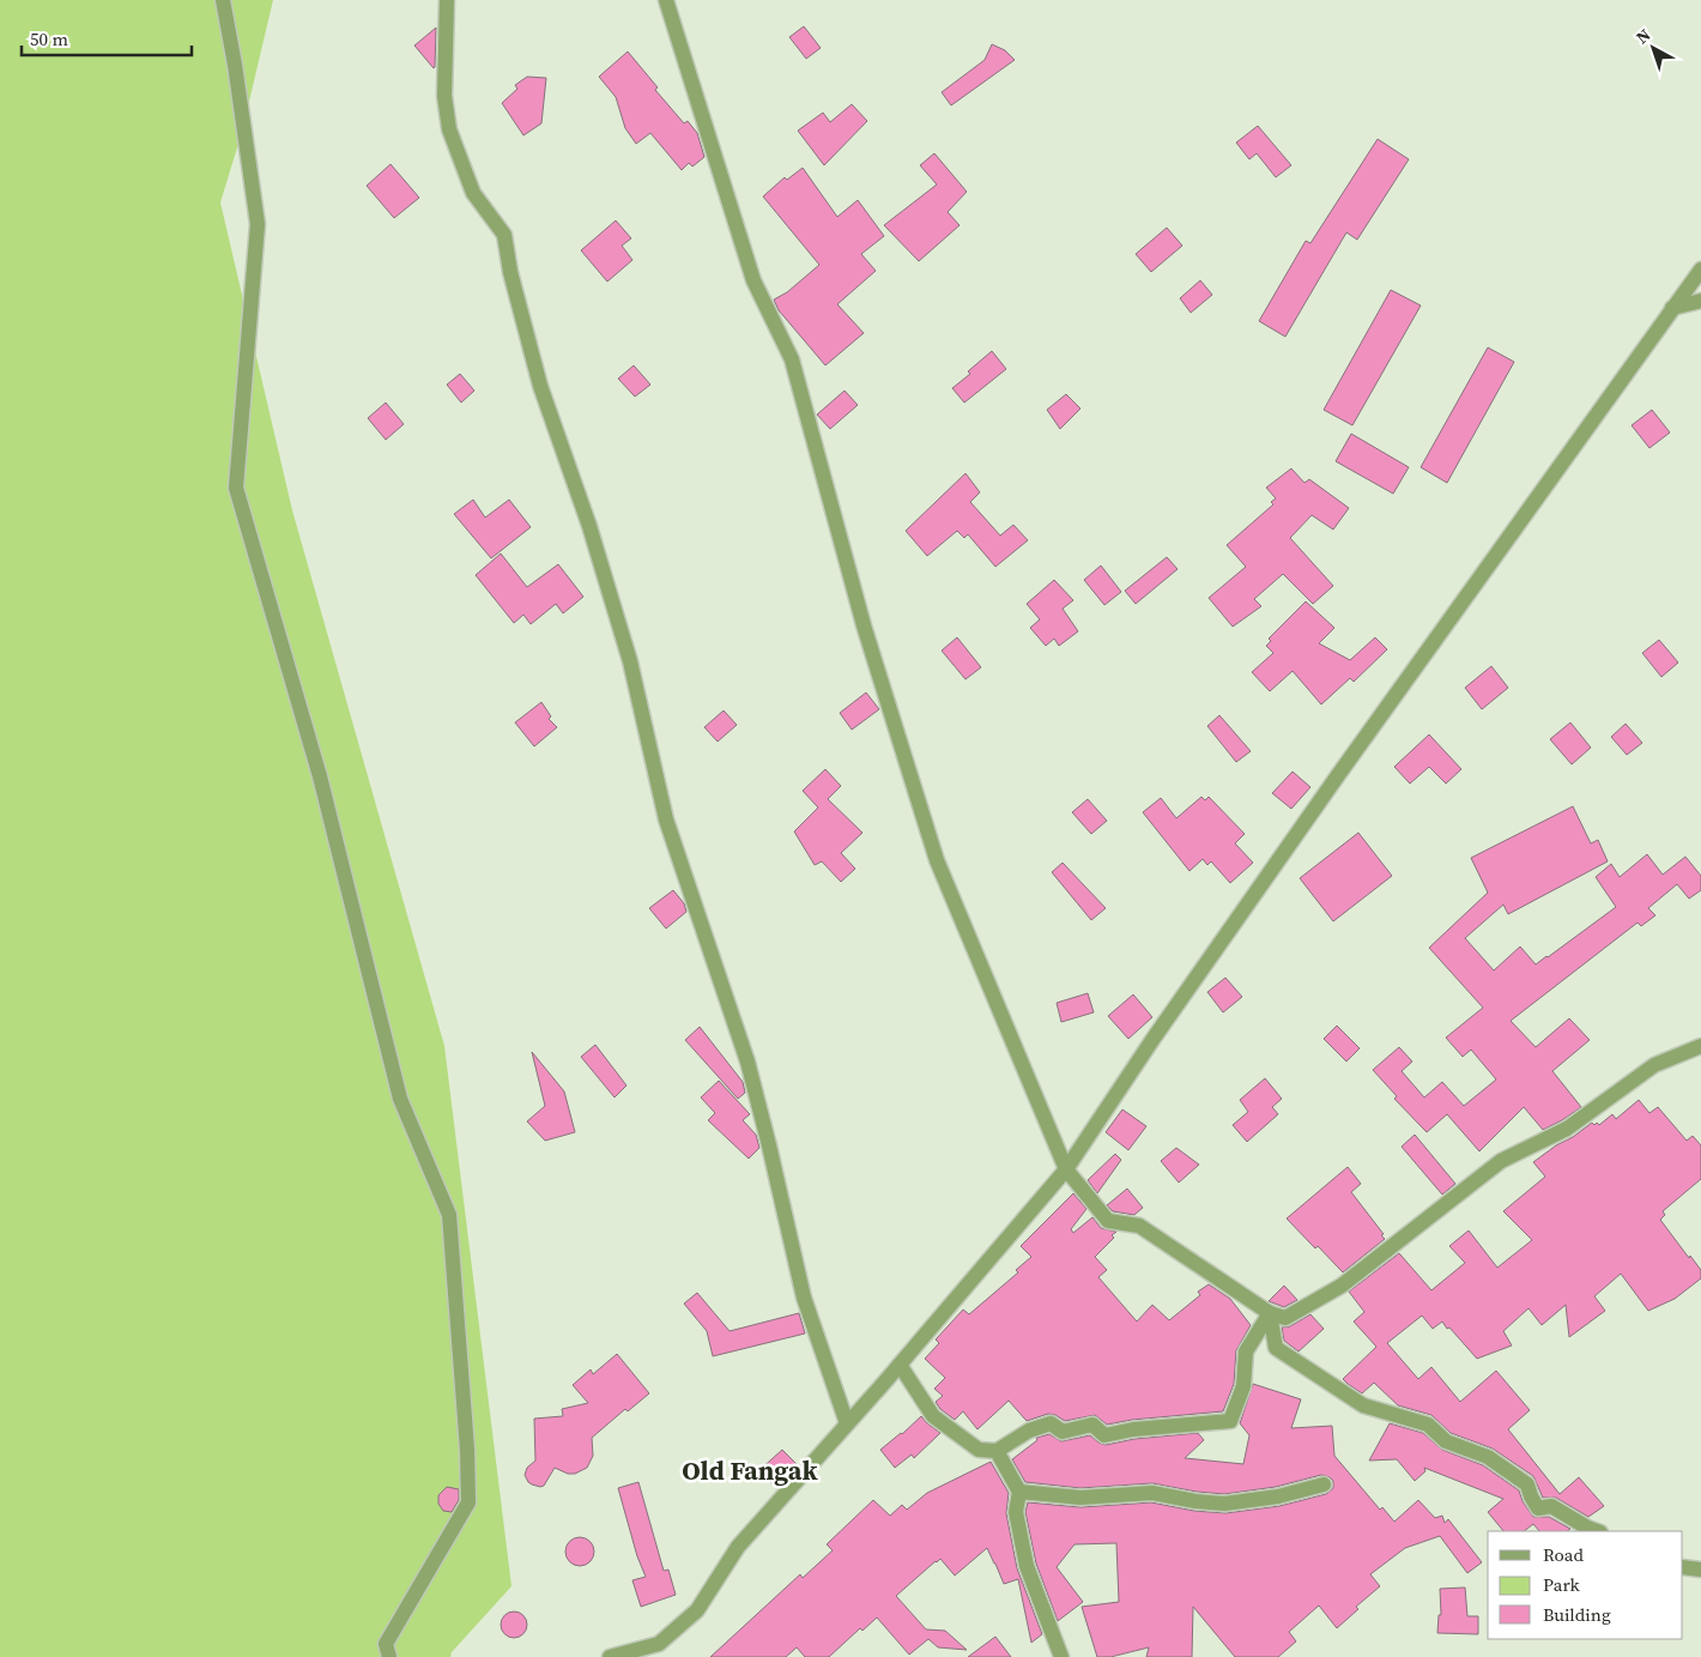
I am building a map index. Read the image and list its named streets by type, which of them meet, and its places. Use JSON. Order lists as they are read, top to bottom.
{
  "districts": ["Old Fangak"],
  "legend": ["Road", "Park", "Building"],
  "scale_bar": "50 m",
  "north": "top left"
}
